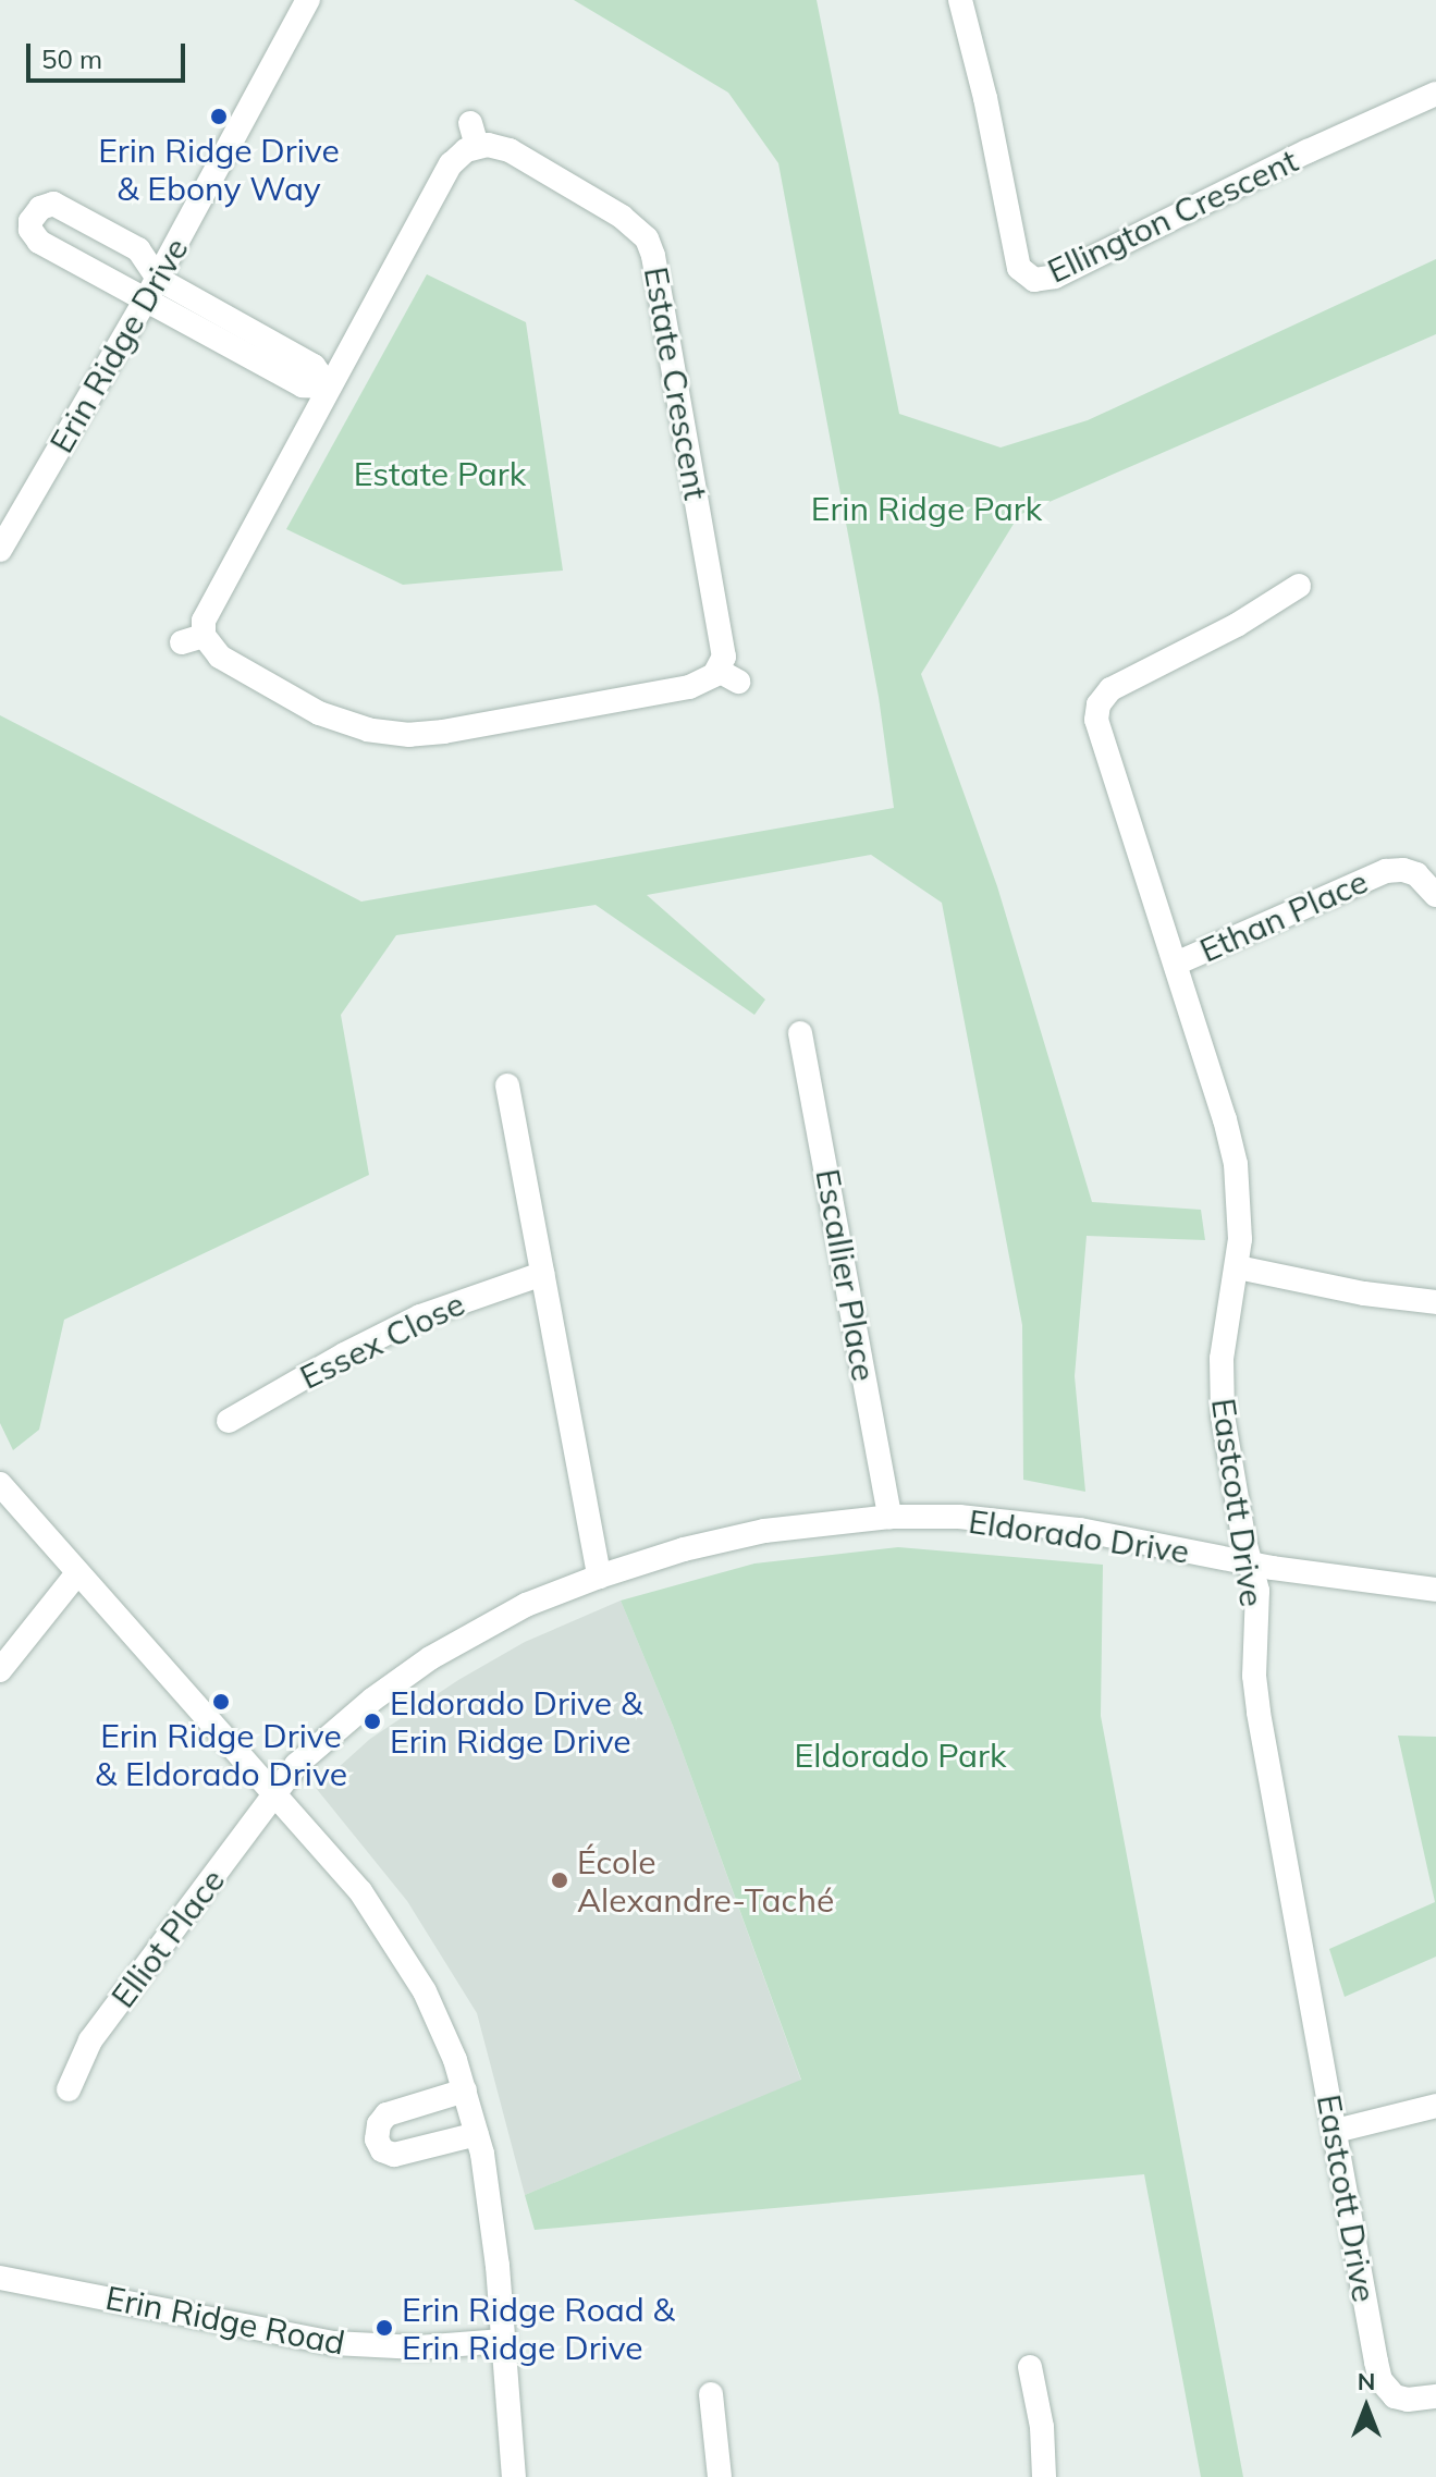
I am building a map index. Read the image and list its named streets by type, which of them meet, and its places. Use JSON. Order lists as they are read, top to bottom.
{
  "streets": {
    "street": [
      "Ellington Crescent",
      "Erin Ridge Drive",
      "Estate Crescent",
      "Ethan Place",
      "Escallier Place",
      "Essex Close",
      "Eastcott Drive",
      "Eldorado Drive",
      "Elliot Place",
      "Erin Ridge Road"
    ]
  },
  "crossings": [
    ["Ethan Place", "Eastcott Drive"],
    ["Escallier Place", "Eldorado Drive"],
    ["Eastcott Drive", "Eldorado Drive"],
    ["Eldorado Drive", "Elliot Place"]
  ],
  "parks": ["Estate Park", "Erin Ridge Park", "Eldorado Park"],
  "places": [
    "Erin Ridge Drive & Ebony Way",
    "Erin Ridge Drive & Eldorado Drive",
    "Eldorado Drive & Erin Ridge Drive",
    "École Alexandre-Taché",
    "Erin Ridge Road & Erin Ridge Drive"
  ],
  "scale_bar": "50 m",
  "north": "top"
}
